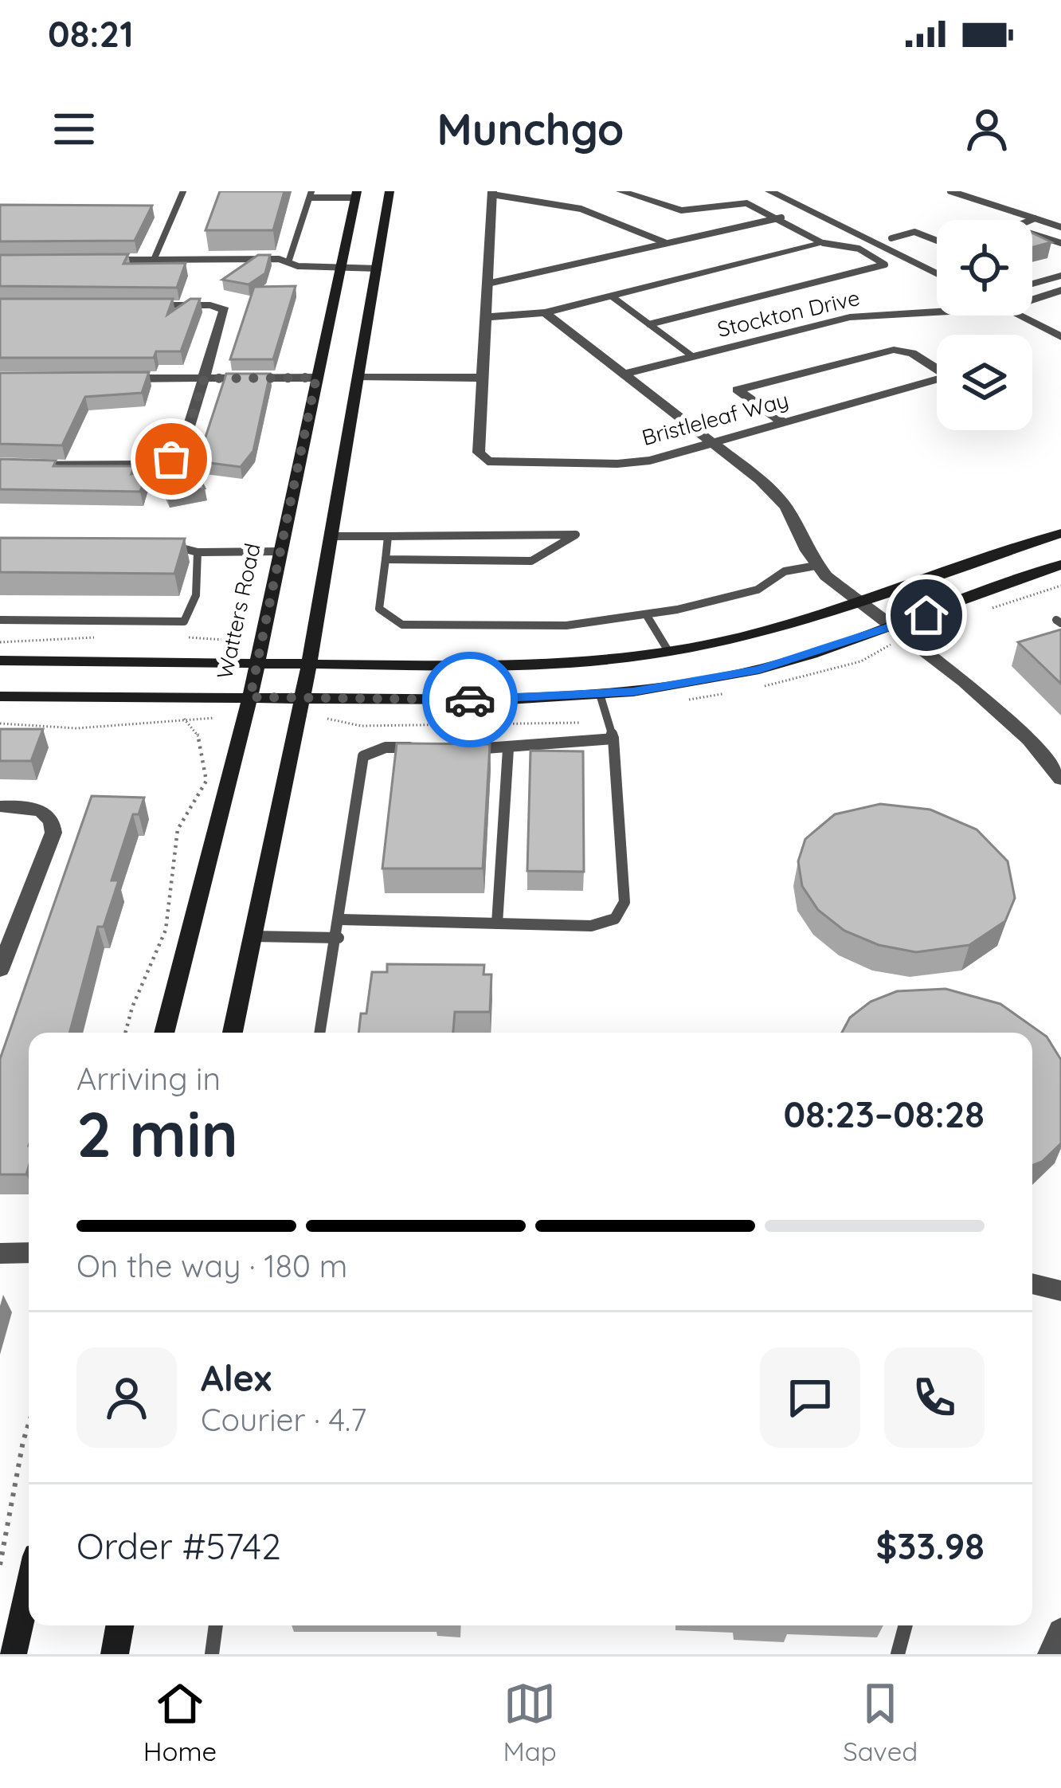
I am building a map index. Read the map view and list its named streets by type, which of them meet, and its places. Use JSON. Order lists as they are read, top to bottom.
{
  "streets": {
    "main road": ["Watters Road"],
    "street": ["Stockton Drive", "Bristleleaf Way"]
  },
  "page": {
    "status": "08:21",
    "header": "Munchgo",
    "heading": ["2 min", "Arriving in", "08:23–08:28"],
    "panel": [
      "Alex",
      "Courier · 4.7",
      "Order #5742",
      "$33.98"
    ],
    "bar": "On the way · 180 m",
    "tabs": ["Home", "Map", "Saved"]
  }
}
